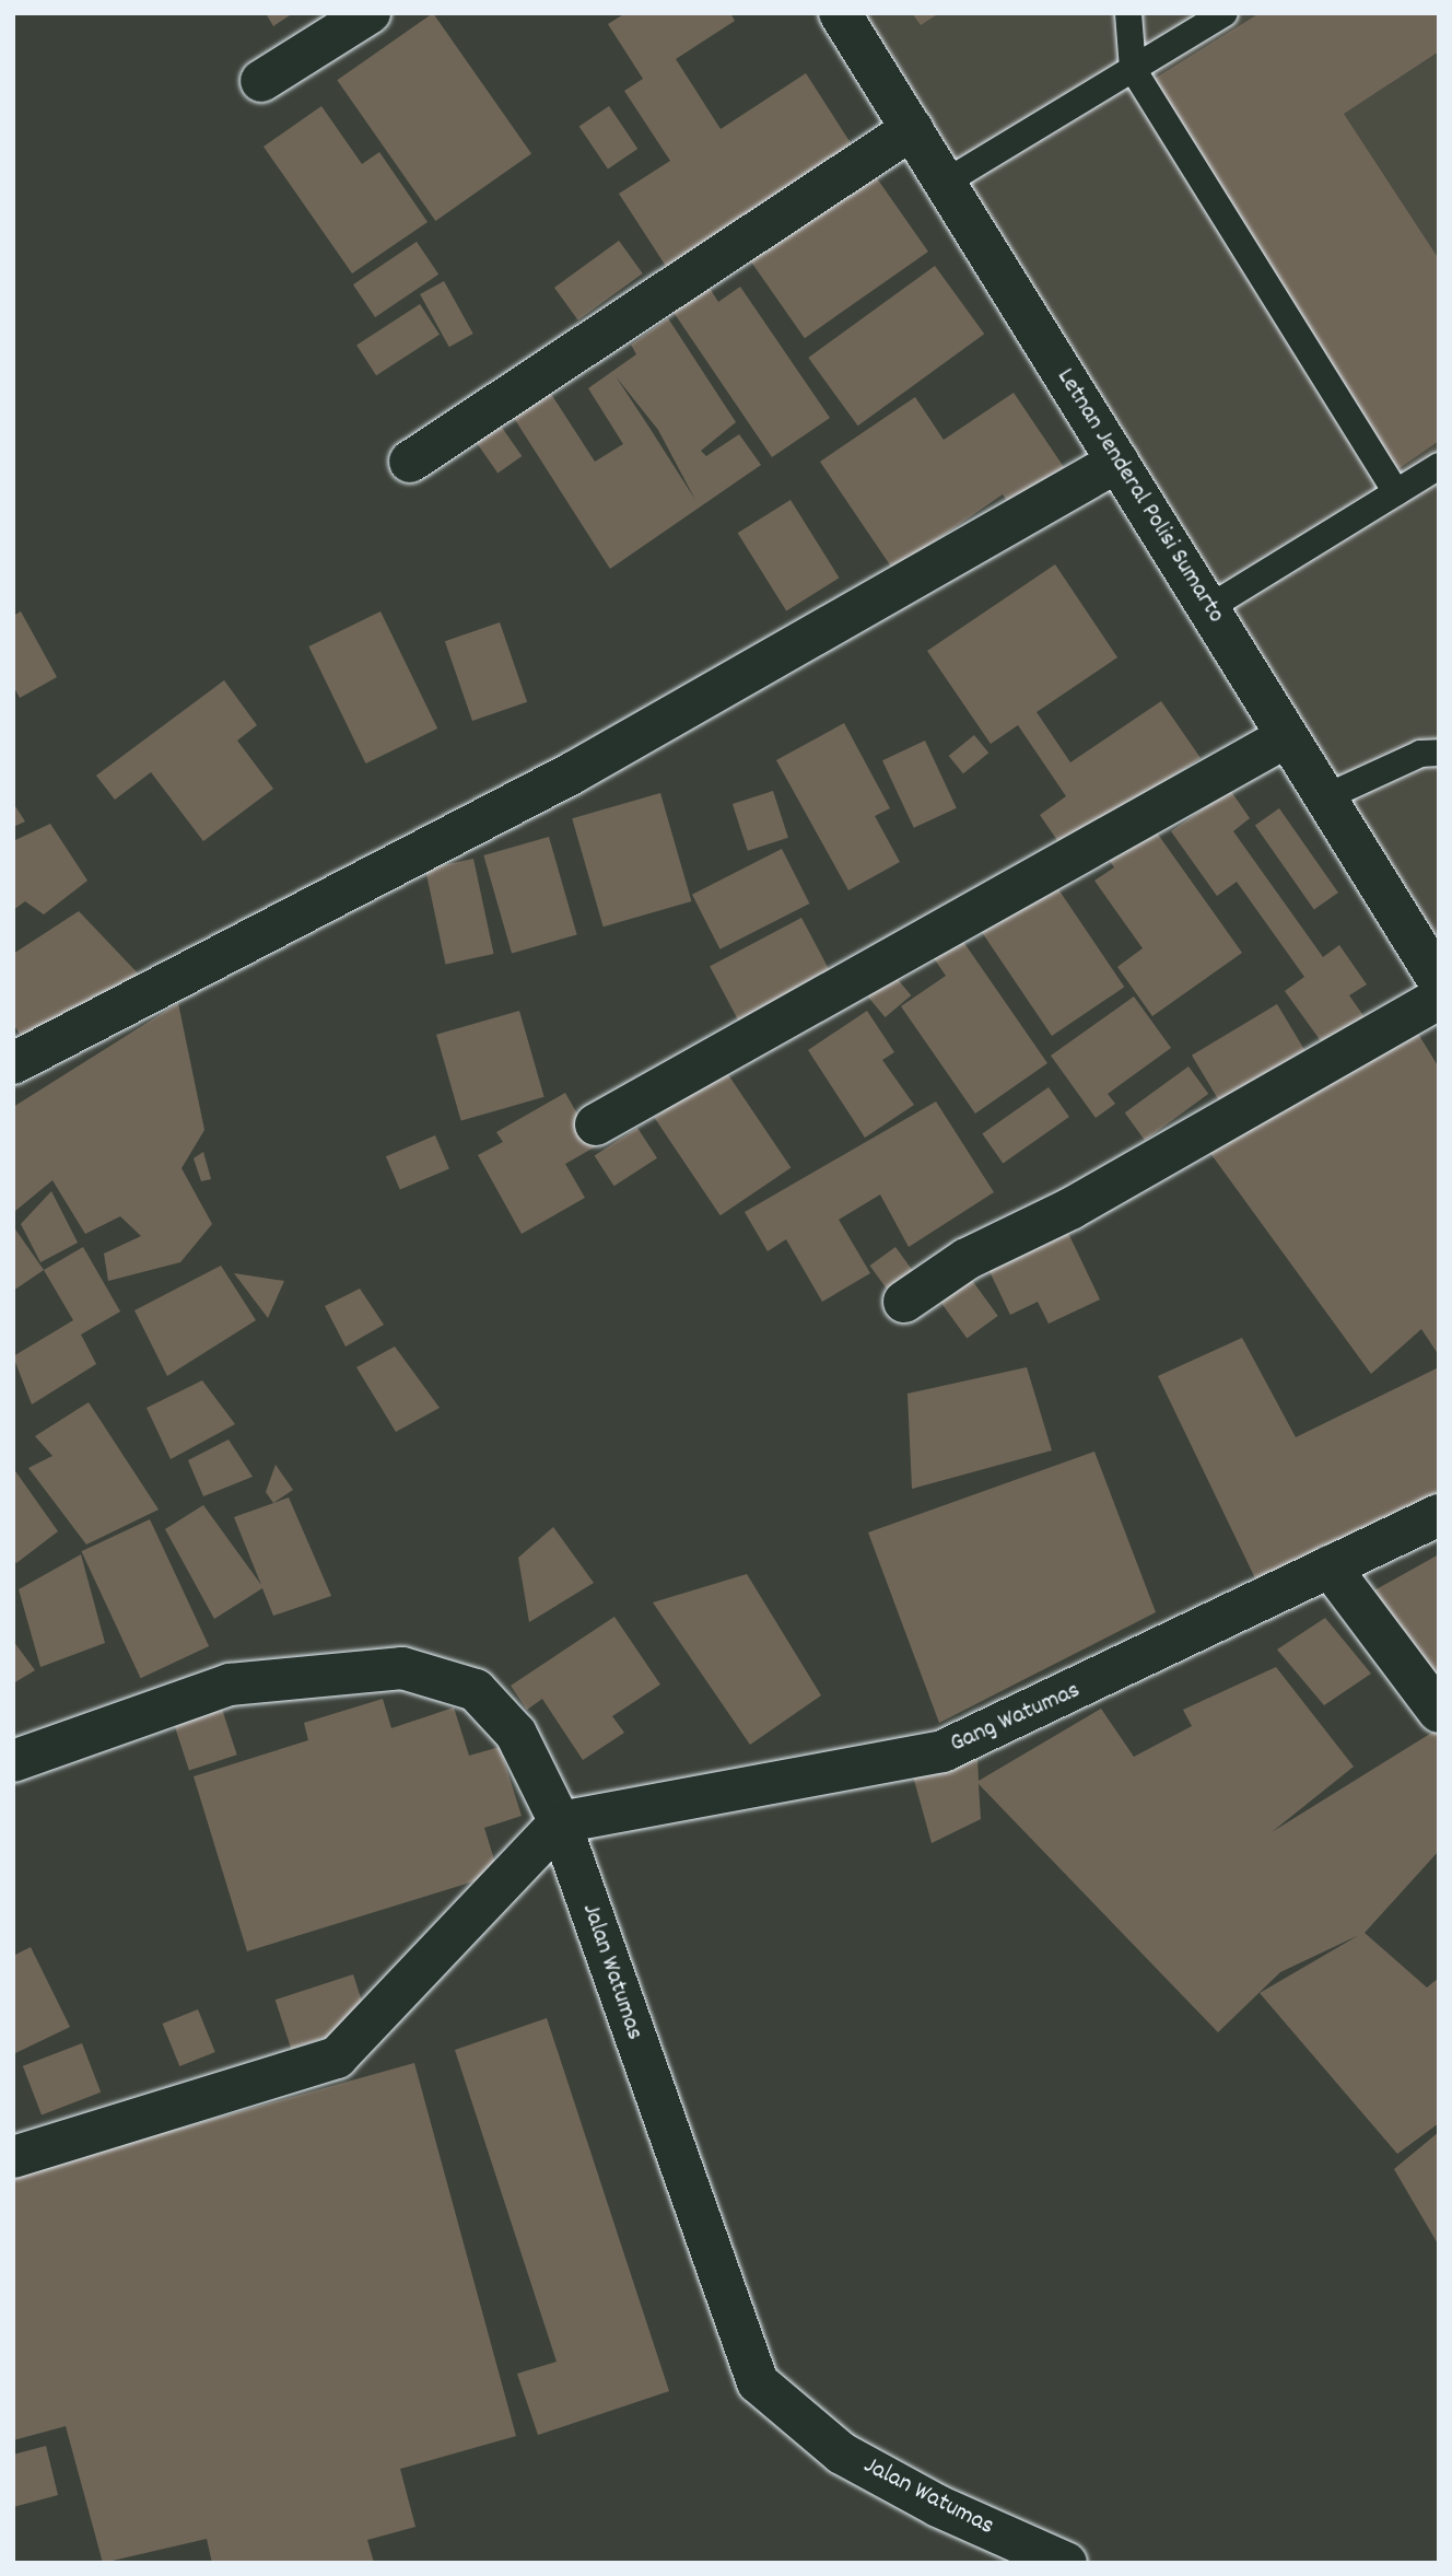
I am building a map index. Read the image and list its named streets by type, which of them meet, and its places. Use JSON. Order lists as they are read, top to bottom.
{
  "streets": {
    "street": ["Letnan Jenderal Polisi Sumarto", "Gang Watumas", "Jalan Watumas"]
  },
  "crossings": [
    ["Gang Watumas", "Jalan Watumas"]
  ]
}
